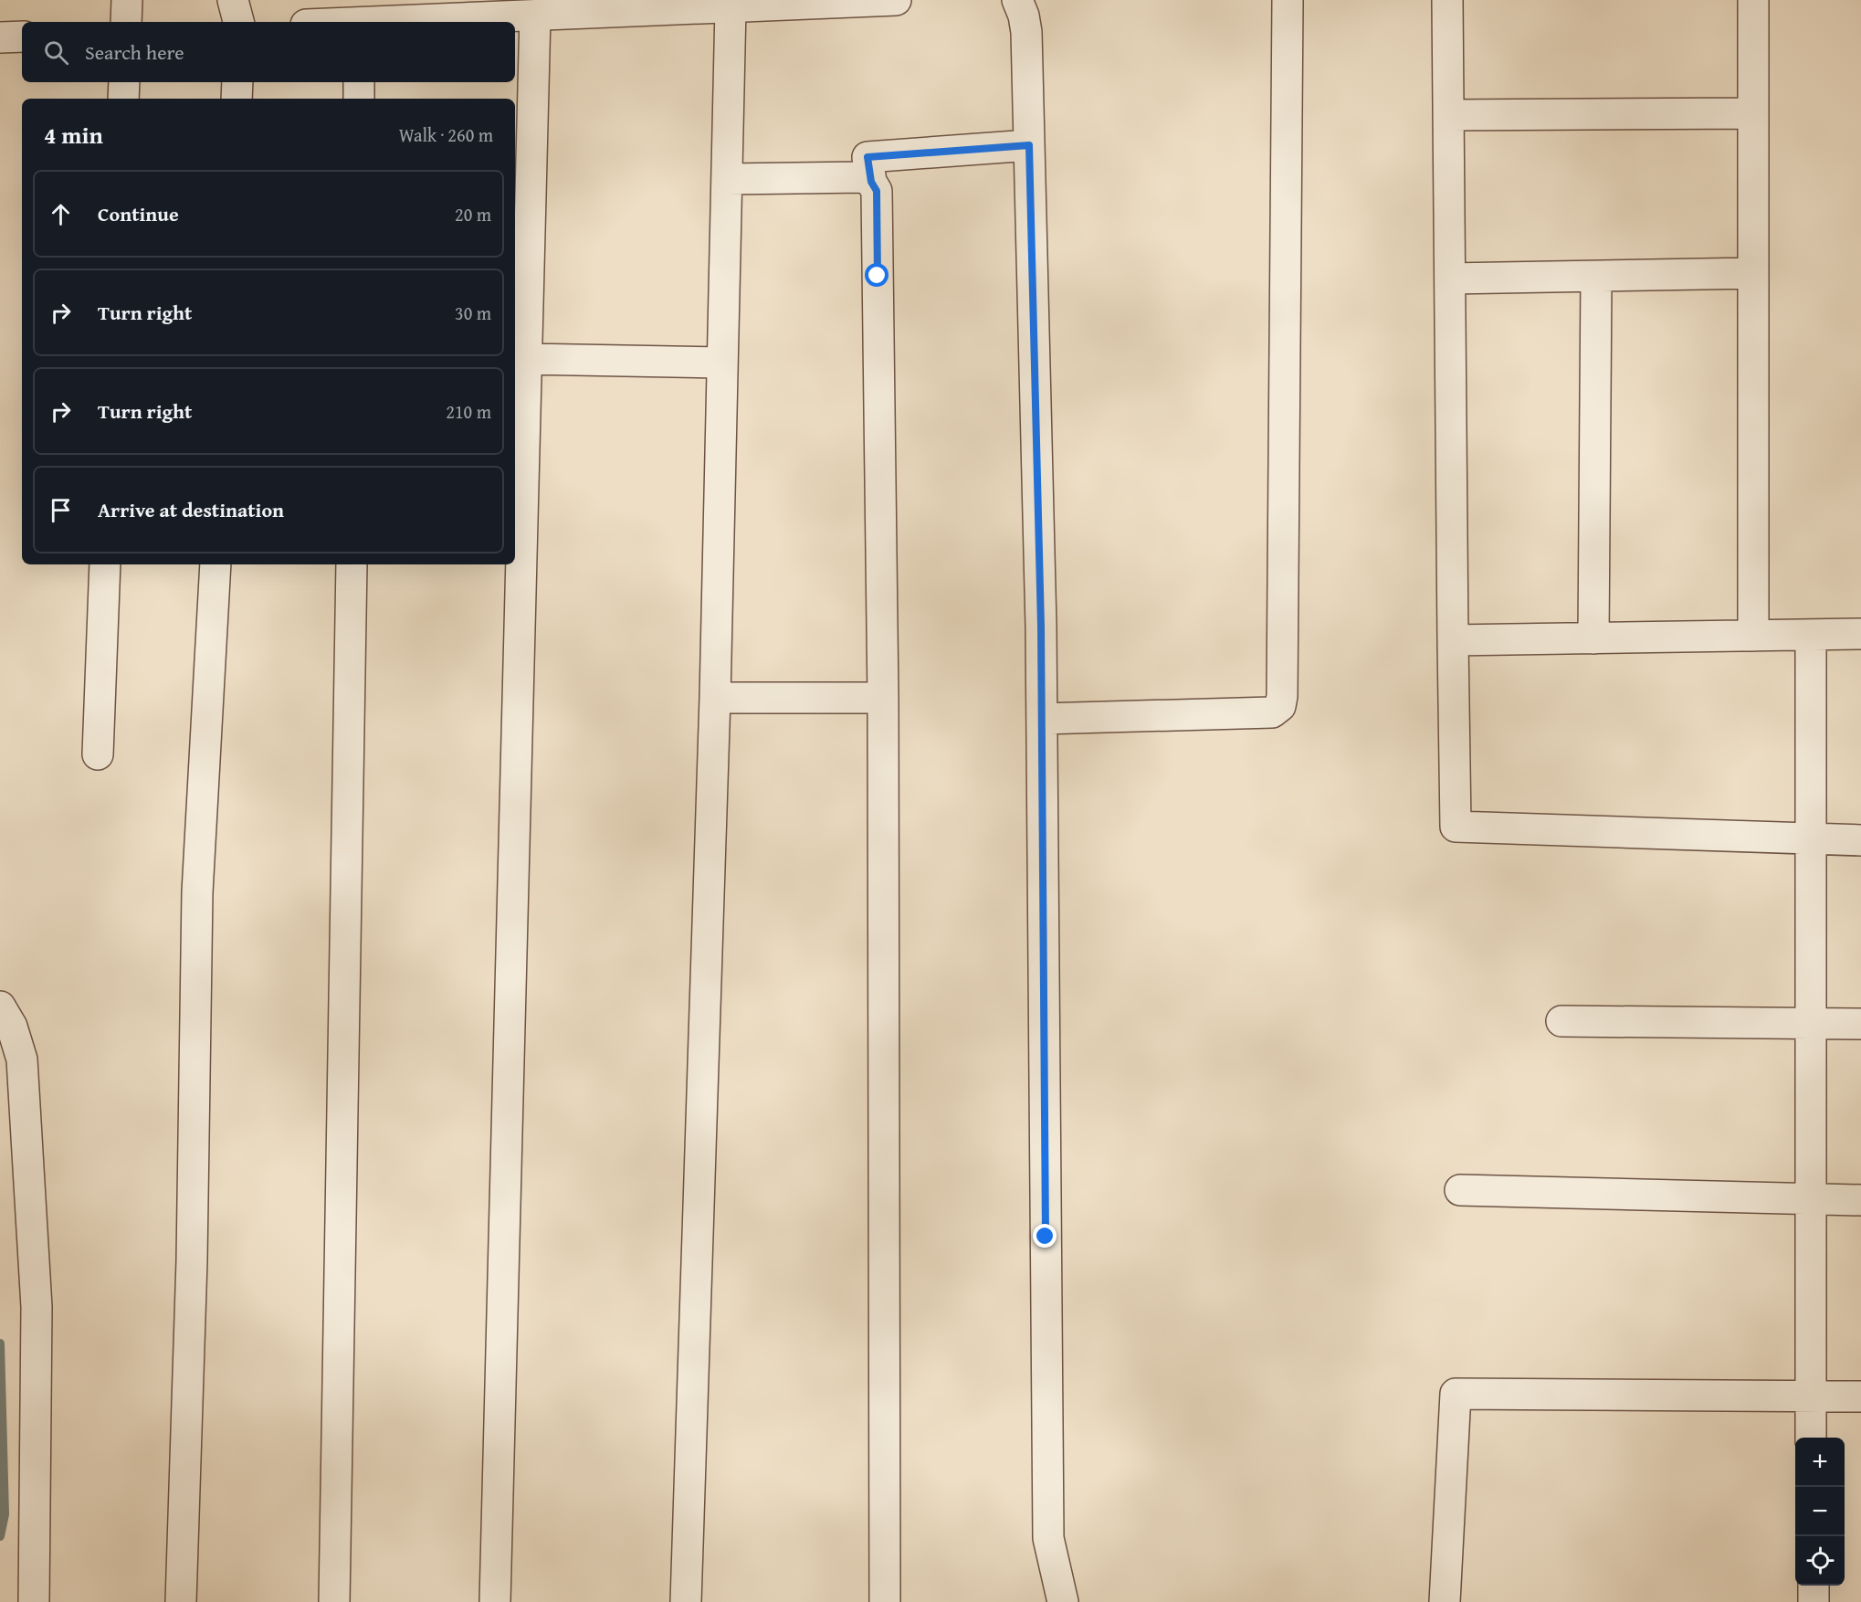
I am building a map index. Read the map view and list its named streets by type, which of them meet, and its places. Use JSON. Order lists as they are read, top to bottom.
{
  "page": {
    "search": "Search here",
    "heading": ["4 min", "Walk · 260 m"],
    "list": [
      ["Continue", "20 m"],
      ["Turn right", "30 m"],
      ["Turn right", "210 m"],
      "Arrive at destination"
    ],
    "map_buttons": ["+", "−"]
  }
}
